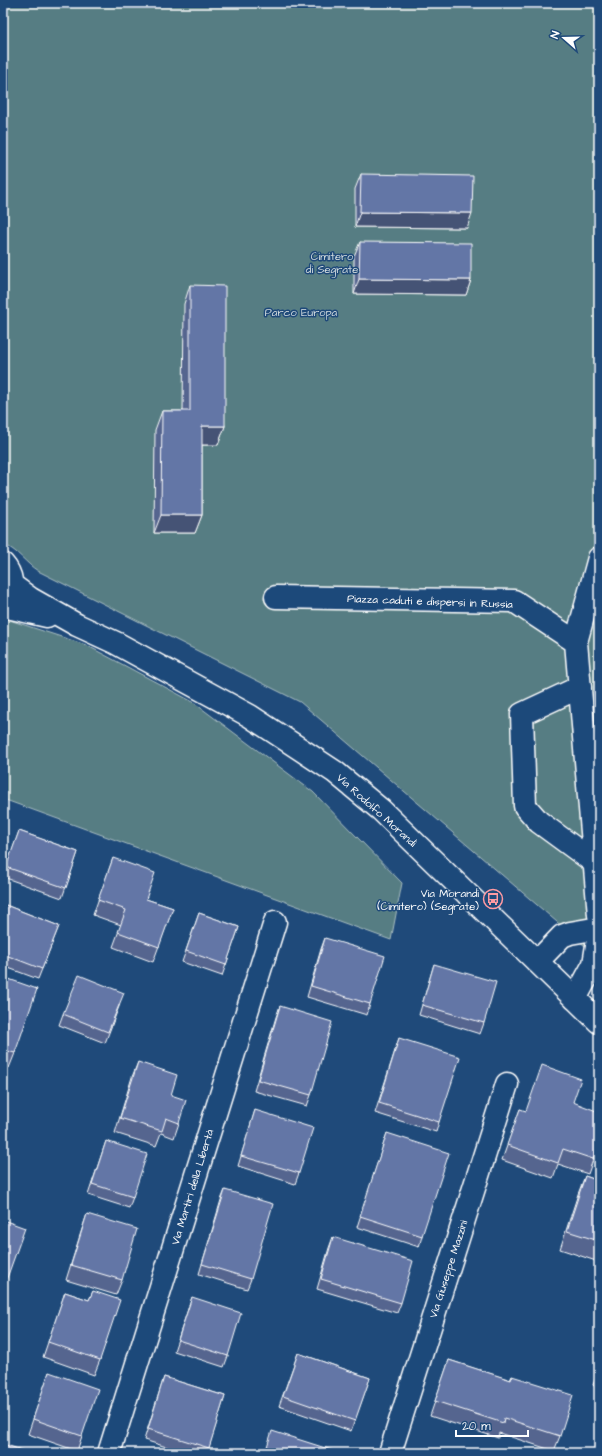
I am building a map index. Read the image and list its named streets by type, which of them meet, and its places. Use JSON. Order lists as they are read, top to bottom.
{
  "streets": {
    "street": [
      "Piazza caduti e dispersi in Russia",
      "Via Rodolfo Morandi",
      "Via Martiri della Libertà",
      "Via Giuseppe Mazzini"
    ]
  },
  "parks": ["Cimitero di Segrate", "Parco Europa"],
  "places": {
    "bus stop": ["Via Morandi (Cimitero) (Segrate)"]
  },
  "scale_bar": "20 m",
  "north": "left"
}
